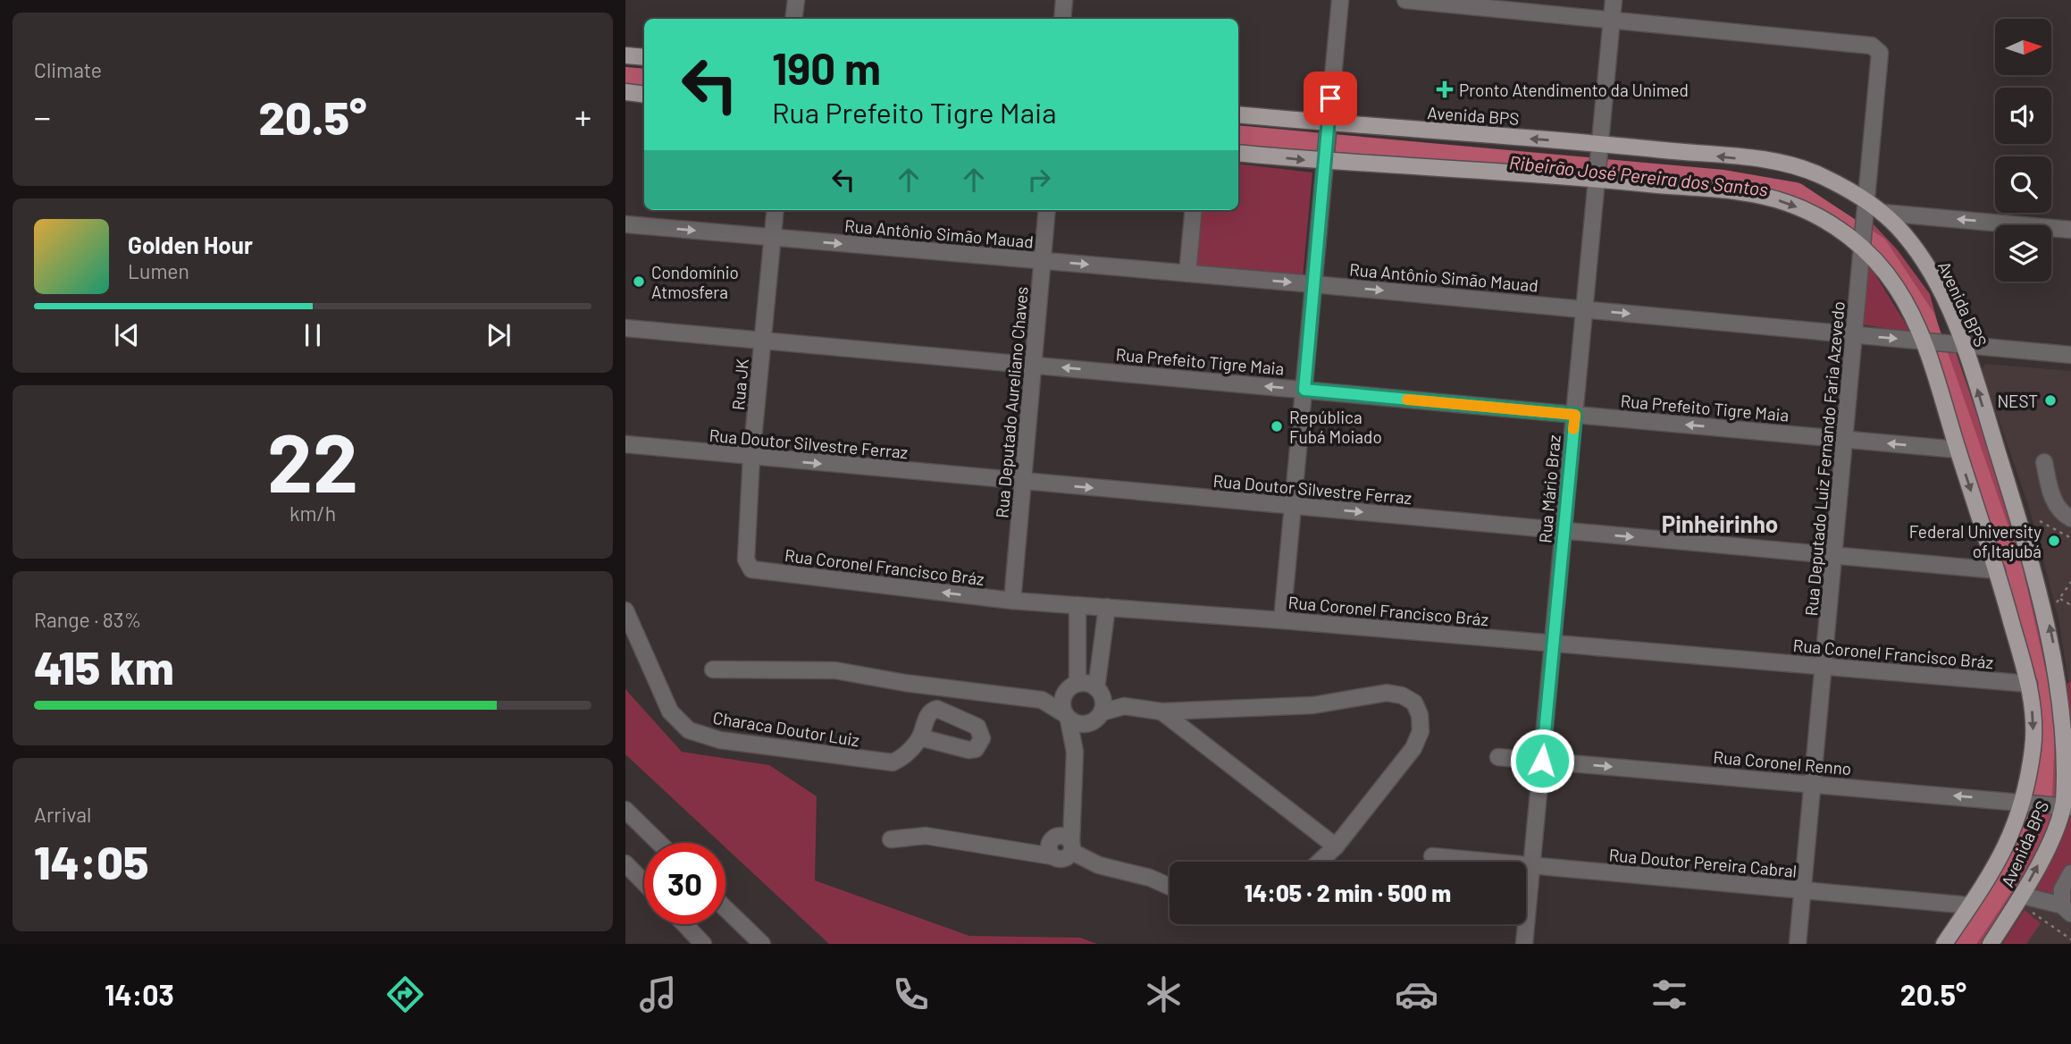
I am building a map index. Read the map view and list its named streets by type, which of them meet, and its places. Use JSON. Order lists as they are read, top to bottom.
{
  "streets": {
    "main road": ["Avenida BPS"],
    "street": [
      "Rua Antônio Simão Mauad",
      "Rua Prefeito Tigre Maia",
      "Rua JK",
      "Rua Deputado Aureliano Chaves",
      "Rua Doutor Silvestre Ferraz",
      "Rua Deputado Luiz Fernando Faria Azevedo",
      "Rua Mário Braz",
      "Rua Coronel Francisco Bráz",
      "Characa Doutor Luiz",
      "Rua Coronel Renno",
      "Rua Doutor Pereira Cabral"
    ]
  },
  "crossings": [
    ["Avenida BPS", "Rua Antônio Simão Mauad"],
    ["Avenida BPS", "Rua Prefeito Tigre Maia"],
    ["Avenida BPS", "Rua Doutor Silvestre Ferraz"],
    ["Avenida BPS", "Rua Deputado Luiz Fernando Faria Azevedo"],
    ["Avenida BPS", "Rua Mário Braz"],
    ["Avenida BPS", "Rua Coronel Francisco Bráz"],
    ["Avenida BPS", "Rua Coronel Renno"],
    ["Avenida BPS", "Rua Doutor Pereira Cabral"],
    ["Rua Antônio Simão Mauad", "Rua JK"],
    ["Rua Antônio Simão Mauad", "Rua Deputado Aureliano Chaves"],
    ["Rua Antônio Simão Mauad", "Rua Deputado Luiz Fernando Faria Azevedo"],
    ["Rua Antônio Simão Mauad", "Rua Mário Braz"],
    ["Rua Prefeito Tigre Maia", "Rua JK"],
    ["Rua Prefeito Tigre Maia", "Rua Deputado Aureliano Chaves"],
    ["Rua Prefeito Tigre Maia", "Rua Deputado Luiz Fernando Faria Azevedo"],
    ["Rua Prefeito Tigre Maia", "Rua Mário Braz"],
    ["Rua JK", "Rua Doutor Silvestre Ferraz"],
    ["Rua JK", "Rua Coronel Francisco Bráz"],
    ["Rua Deputado Aureliano Chaves", "Rua Doutor Silvestre Ferraz"],
    ["Rua Deputado Aureliano Chaves", "Rua Coronel Francisco Bráz"],
    ["Rua Doutor Silvestre Ferraz", "Rua Deputado Luiz Fernando Faria Azevedo"],
    ["Rua Doutor Silvestre Ferraz", "Rua Mário Braz"],
    ["Rua Deputado Luiz Fernando Faria Azevedo", "Rua Mário Braz"],
    ["Rua Deputado Luiz Fernando Faria Azevedo", "Rua Coronel Francisco Bráz"],
    ["Rua Deputado Luiz Fernando Faria Azevedo", "Rua Coronel Renno"],
    ["Rua Deputado Luiz Fernando Faria Azevedo", "Rua Doutor Pereira Cabral"],
    ["Rua Mário Braz", "Rua Coronel Francisco Bráz"],
    ["Rua Mário Braz", "Rua Coronel Renno"],
    ["Rua Mário Braz", "Rua Doutor Pereira Cabral"]
  ],
  "one_way": ["Rua Antônio Simão Mauad", "Rua Prefeito Tigre Maia", "Rua Doutor Silvestre Ferraz"],
  "districts": ["Pinheirinho"],
  "water": ["Ribeirão José Pereira dos Santos"],
  "places": {
    "health": ["Pronto Atendimento da Unimed"],
    "other": [
      "Condomínio Atmosfera",
      "NEST",
      "República Fubá Moiado",
      "Federal University of Itajubá"
    ]
  },
  "north": "right",
  "page": {
    "tile": [
      "Climate",
      ["22", "km/h"],
      ["Range · 83%", "415 km"],
      ["Arrival", "14:05"]
    ],
    "turn": ["190 m", "Rua Prefeito Tigre Maia"],
    "heat": ["−", "20.5°", "+"],
    "song": ["Golden Hour", "Lumen"],
    "limit": "30",
    "trip": "14:05 · 2 min · 500 m",
    "tabs": ["14:03", "20.5°"]
  }
}
